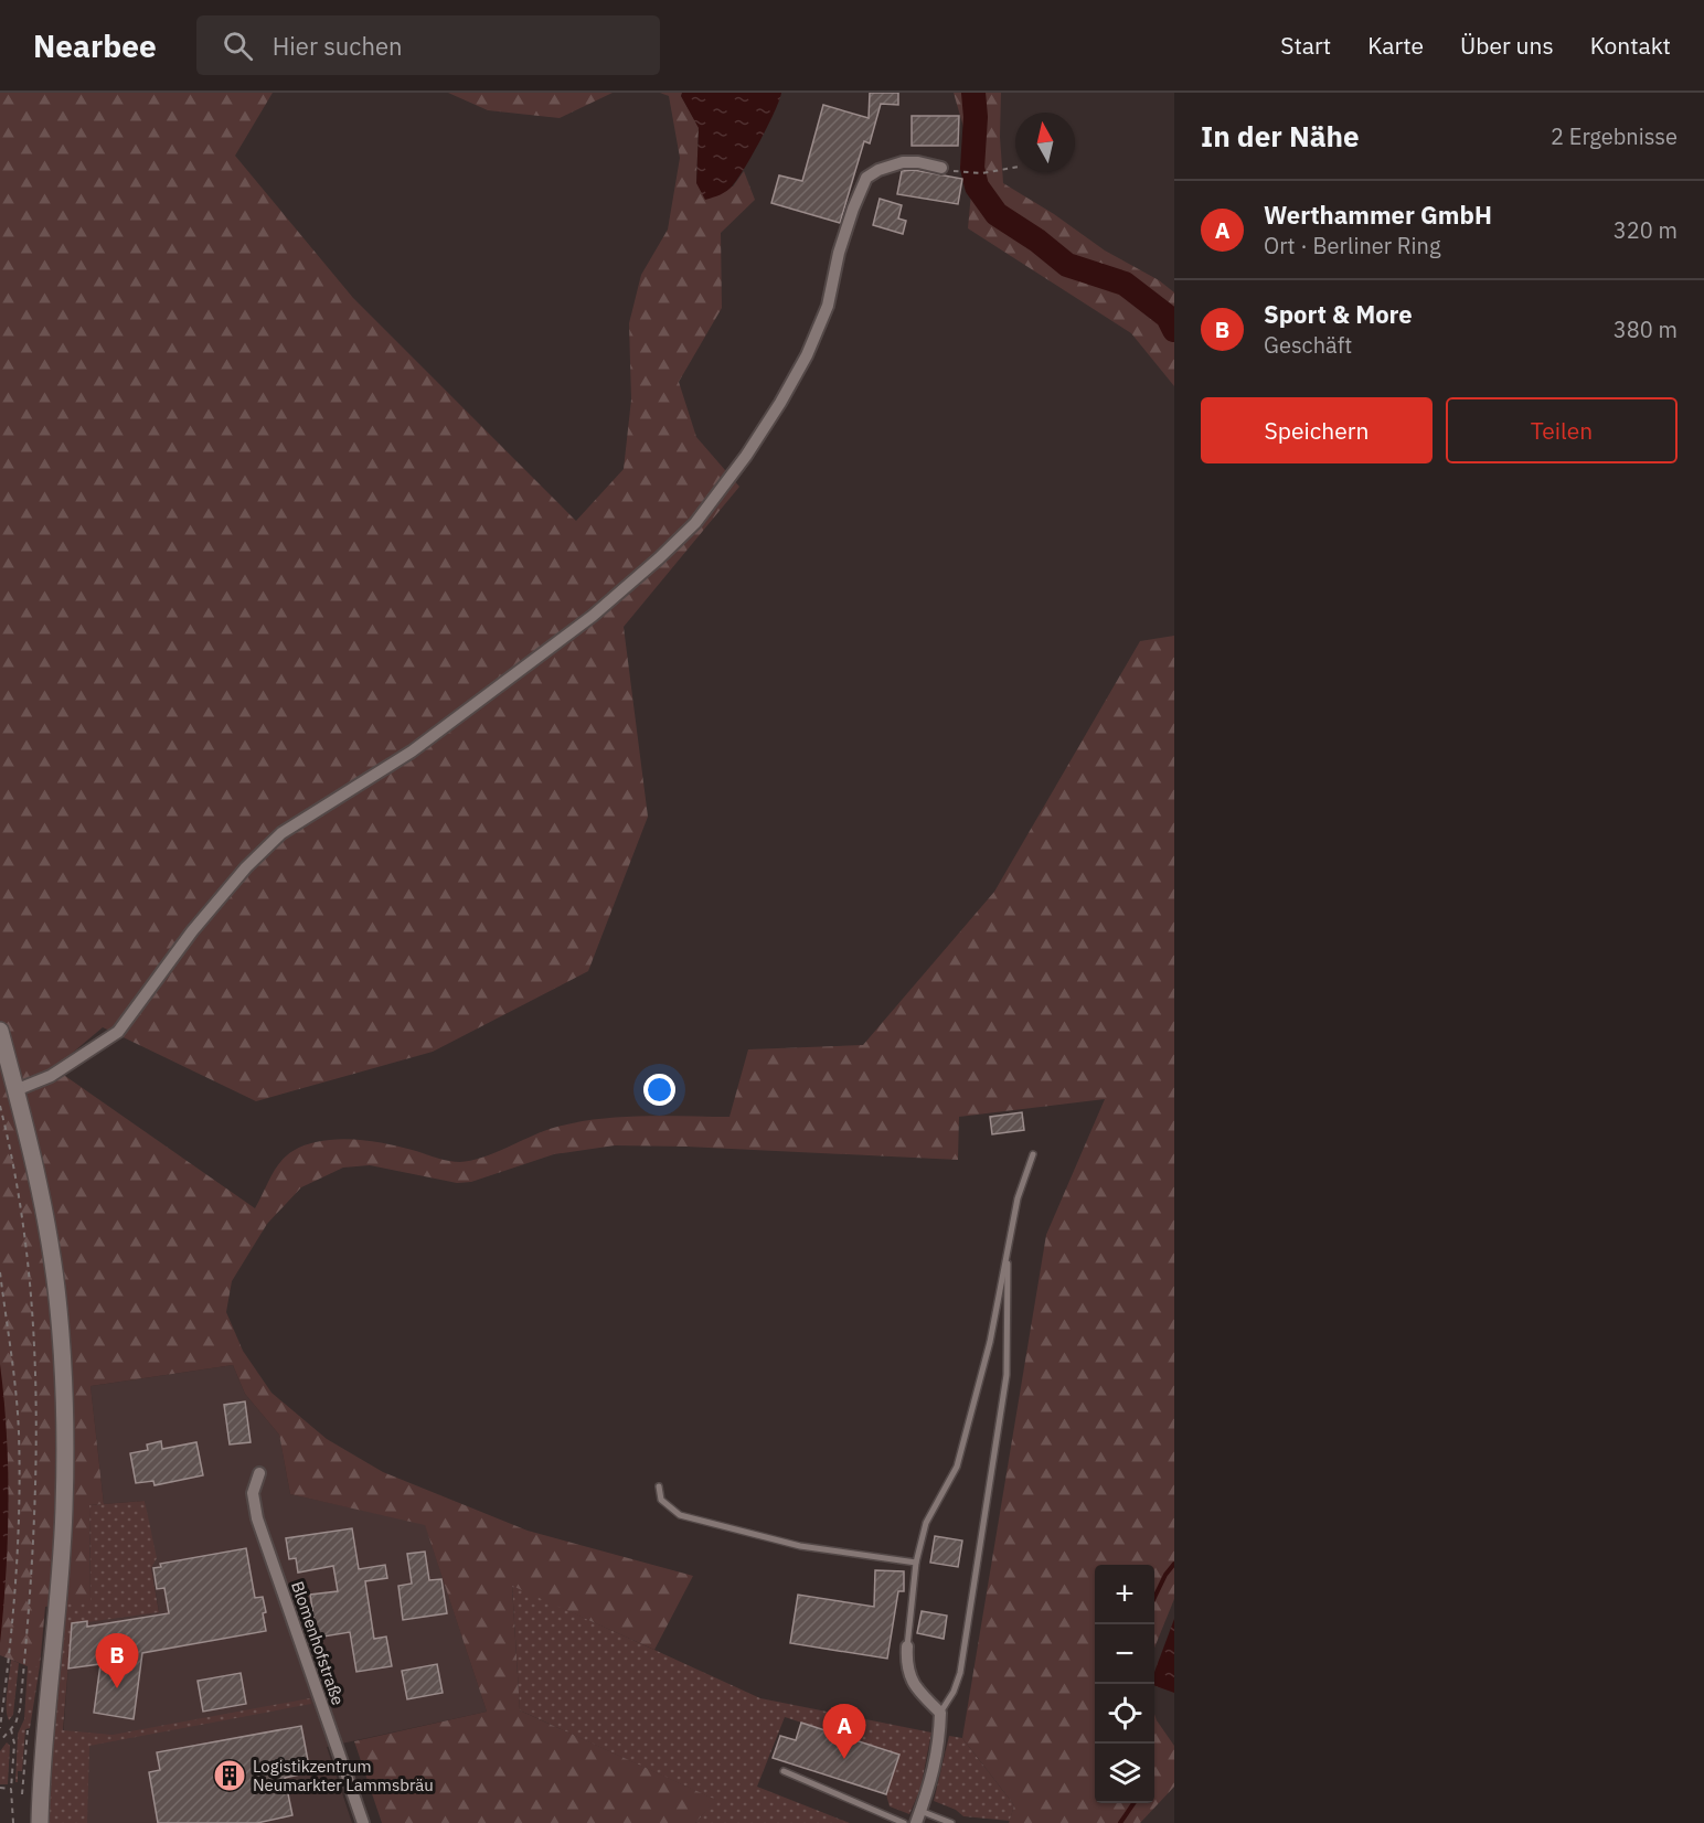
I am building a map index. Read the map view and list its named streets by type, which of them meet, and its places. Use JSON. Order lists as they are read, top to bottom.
{
  "streets": {
    "street": ["Blomenhofstraße"]
  },
  "places": {
    "building": ["Logistikzentrum Neumarkter Lammsbräu"]
  },
  "north": "top",
  "page": {
    "header": "Nearbee",
    "search": "Hier suchen",
    "nav": [
      "Start",
      "Karte",
      "Über uns",
      "Kontakt"
    ],
    "heading": ["In der Nähe", "2 Ergebnisse"],
    "list": [
      {
        "mark": "A",
        "name": "Werthammer GmbH",
        "note": "Ort · Berliner Ring",
        "value": "320 m"
      },
      {
        "mark": "B",
        "name": "Sport & More",
        "note": "Geschäft",
        "value": "380 m"
      }
    ],
    "buttons": ["Speichern", "Teilen"],
    "map_buttons": ["+", "−"],
    "pins": ["B", "A"]
  }
}
